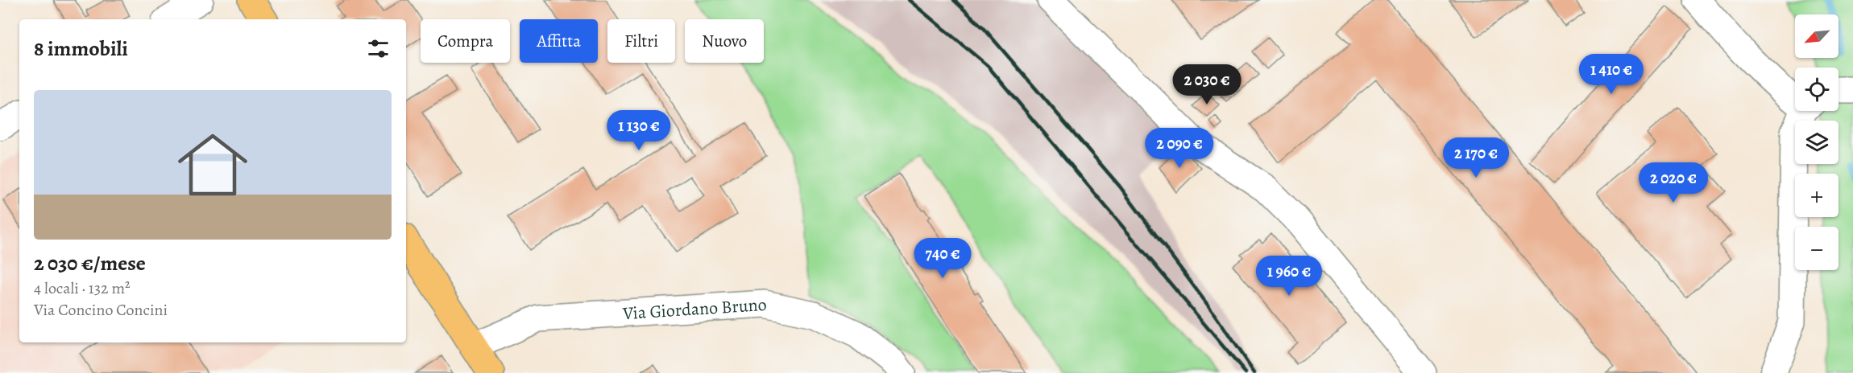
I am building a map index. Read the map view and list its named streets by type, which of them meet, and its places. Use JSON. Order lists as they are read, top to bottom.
{
  "streets": {
    "street": ["Via Giordano Bruno"]
  },
  "north": "bottom left",
  "page": {
    "map_buttons": ["+", "−"],
    "chip": [
      "Compra",
      "Affitta",
      "Filtri",
      "Nuovo"
    ],
    "heading": "8 immobili",
    "price": [
      "1 410 €",
      "2 030 €",
      "1 130 €",
      "2 090 €",
      "2 170 €",
      "2 020 €",
      "740 €",
      "1 960 €"
    ],
    "list": [
      {
        "name": "2 030 €/mese",
        "note": "4 locali · 132 m² · Via Concino Concini"
      }
    ]
  }
}
